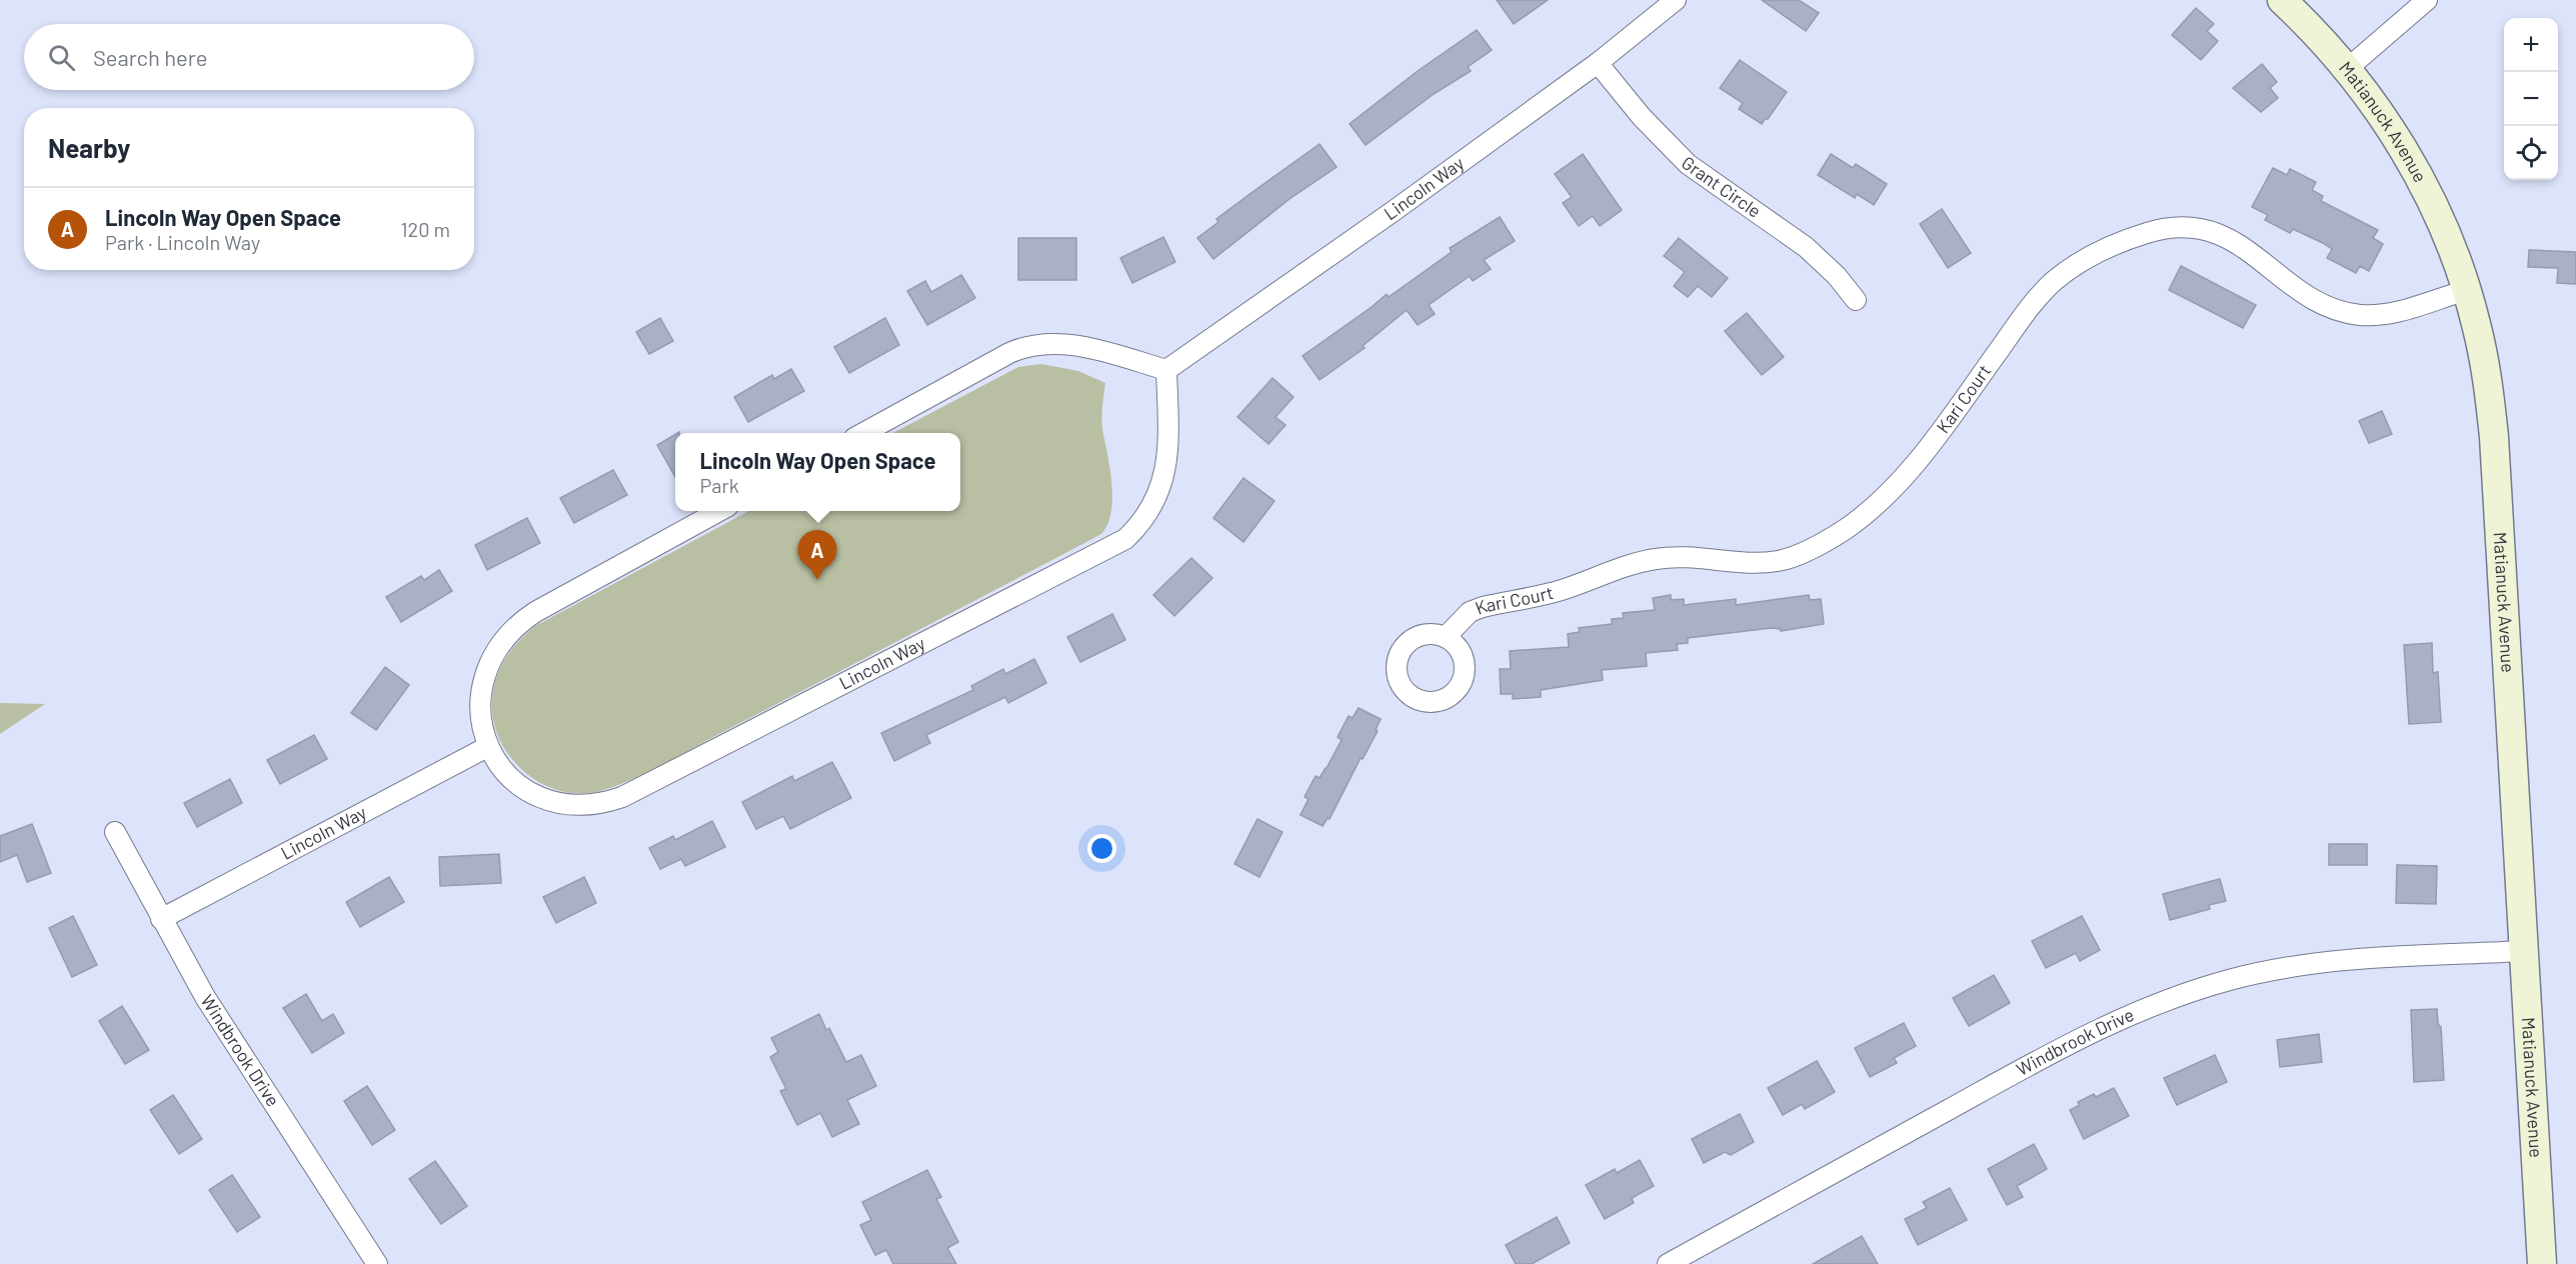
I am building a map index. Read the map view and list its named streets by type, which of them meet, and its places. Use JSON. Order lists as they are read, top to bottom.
{
  "streets": {
    "street": [
      "Matianuck Avenue",
      "Grant Circle",
      "Lincoln Way",
      "Kari Court",
      "Windbrook Drive"
    ]
  },
  "crossings": [
    ["Matianuck Avenue", "Kari Court"],
    ["Matianuck Avenue", "Windbrook Drive"],
    ["Grant Circle", "Lincoln Way"],
    ["Lincoln Way", "Windbrook Drive"]
  ],
  "page": {
    "map_buttons": ["+", "−"],
    "search": "Search here",
    "heading": "Nearby",
    "list": [
      {
        "mark": "A",
        "name": "Lincoln Way Open Space",
        "note": "Park · Lincoln Way",
        "value": "120 m"
      }
    ],
    "popup": ["Lincoln Way Open Space", "Park"],
    "pins": "A"
  }
}
